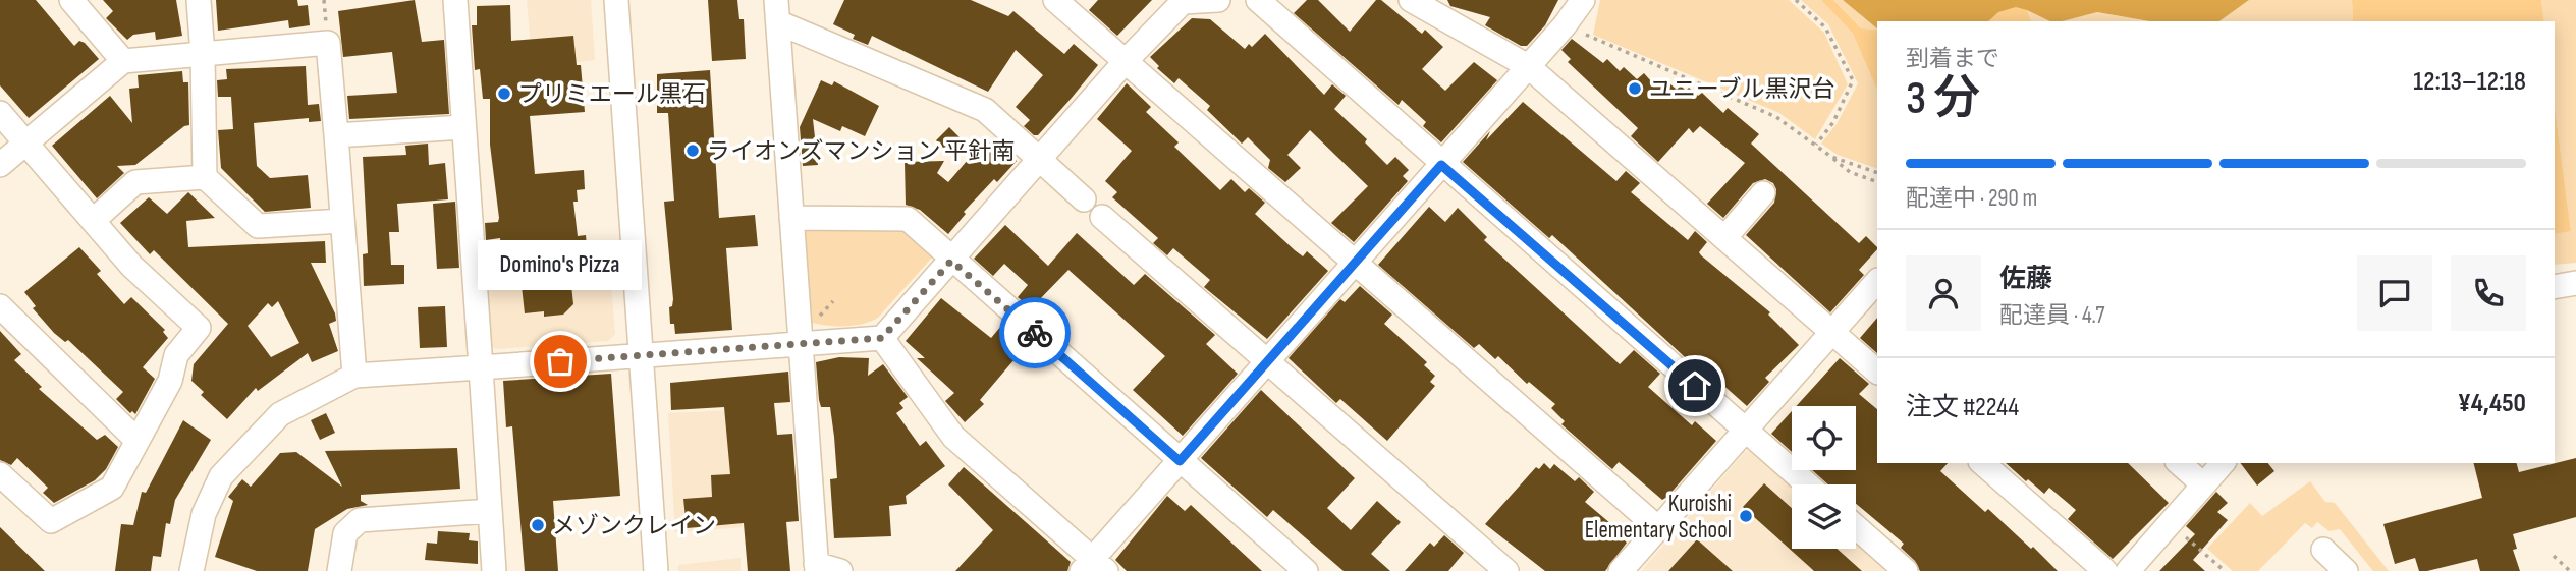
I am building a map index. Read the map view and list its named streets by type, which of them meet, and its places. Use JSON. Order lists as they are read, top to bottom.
{
  "places": [
    "ユニーブル黒沢台",
    "プリミエール黒石",
    "ライオンズマンション 平針南",
    "Domino's Pizza",
    "Kuroishi Elementary School",
    "メゾンクレイン"
  ],
  "page": {
    "heading": ["3 分", "到着まで", "12:13–12:18"],
    "panel": [
      "佐藤",
      "配達員 · 4.7",
      "注文 #2244",
      "¥4,450"
    ],
    "bar": "配達中 · 290 m",
    "bubble": "Domino's Pizza"
  }
}
